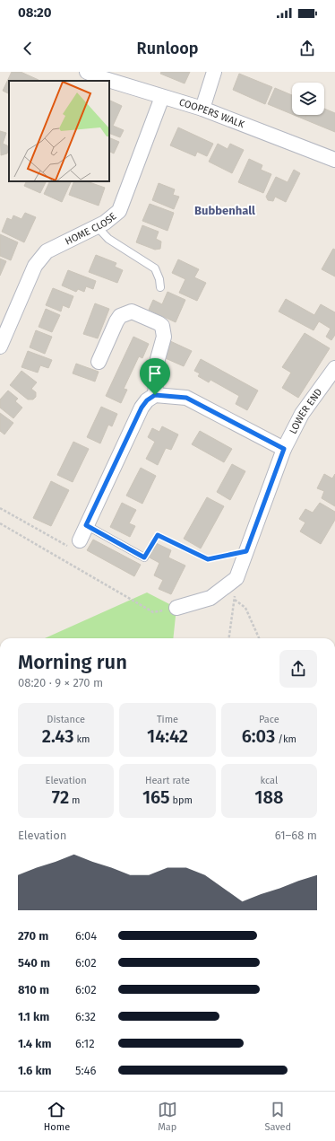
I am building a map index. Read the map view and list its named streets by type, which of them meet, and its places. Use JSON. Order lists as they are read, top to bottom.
{
  "streets": {
    "street": ["COOPERS WALK", "HOME CLOSE", "LOWER END"]
  },
  "crossings": [
    ["COOPERS WALK", "HOME CLOSE"]
  ],
  "districts": ["Bubbenhall"],
  "page": {
    "status": "08:20",
    "header": "Runloop",
    "heading": ["Morning run", "08:20 · 9 × 270 m"],
    "stats": [
      ["Distance", "2.43 km"],
      ["Time", "14:42"],
      ["Pace", "6:03 /km"],
      ["Elevation", "72 m"],
      ["Heart rate", "165 bpm"],
      ["kcal", "188"]
    ],
    "chart": ["Elevation", "61–68 m"],
    "list": [
      {
        "name": "270 m",
        "note": "6:04"
      },
      {
        "name": "540 m",
        "note": "6:02"
      },
      {
        "name": "810 m",
        "note": "6:02"
      },
      {
        "name": "1.1 km",
        "note": "6:32"
      },
      {
        "name": "1.4 km",
        "note": "6:12"
      },
      {
        "name": "1.6 km",
        "note": "5:46"
      }
    ],
    "tabs": ["Home", "Map", "Saved"]
  }
}
